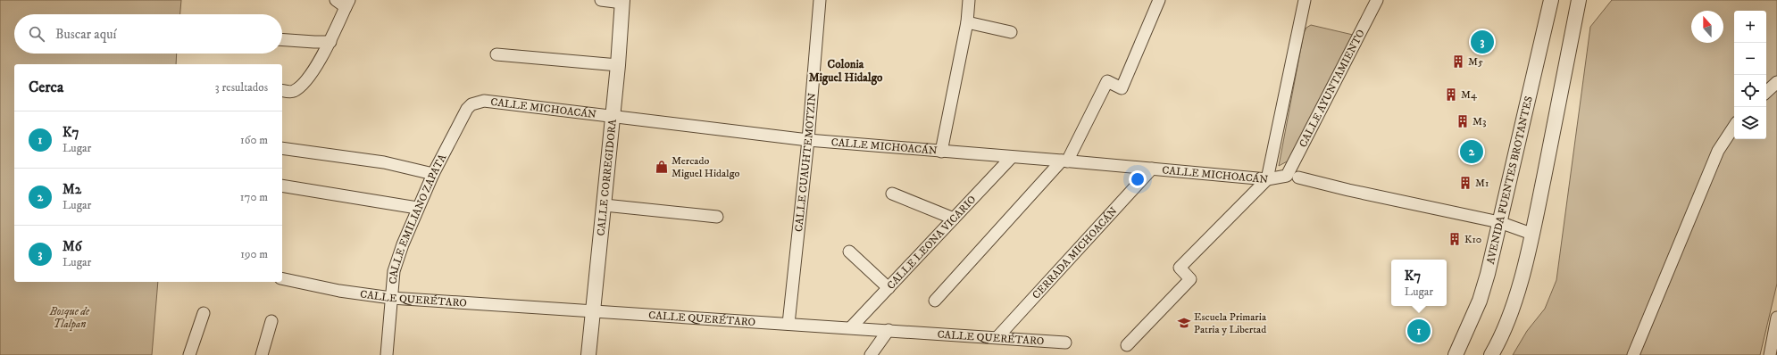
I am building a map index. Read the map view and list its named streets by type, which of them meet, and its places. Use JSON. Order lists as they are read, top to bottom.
{
  "streets": {
    "street": [
      "CALLE AYUNTAMIENTO",
      "CALLE MICHOACÁN",
      "CALLE CUAUHTEMOTZIN",
      "CALLE CORREGIDORA",
      "AVENIDA FUENTES BROTANTES",
      "CALLE EMILIANO ZAPATA",
      "CALLE LEONA VICARIO",
      "CERRADA MICHOACÁN",
      "CALLE QUERÉTARO"
    ]
  },
  "crossings": [
    ["CALLE AYUNTAMIENTO", "CALLE MICHOACÁN"],
    ["CALLE MICHOACÁN", "CALLE CUAUHTEMOTZIN"],
    ["CALLE MICHOACÁN", "CALLE CORREGIDORA"],
    ["CALLE MICHOACÁN", "CALLE EMILIANO ZAPATA"],
    ["CALLE MICHOACÁN", "CALLE LEONA VICARIO"],
    ["CALLE MICHOACÁN", "CERRADA MICHOACÁN"],
    ["CALLE CUAUHTEMOTZIN", "CALLE QUERÉTARO"],
    ["CALLE CORREGIDORA", "CALLE QUERÉTARO"],
    ["CALLE EMILIANO ZAPATA", "CALLE QUERÉTARO"],
    ["CALLE LEONA VICARIO", "CALLE QUERÉTARO"],
    ["CERRADA MICHOACÁN", "CALLE QUERÉTARO"]
  ],
  "districts": ["Colonia Miguel Hidalgo"],
  "parks": ["Bosque de Tlalpan"],
  "places": {
    "building": [
      "M5",
      "M4",
      "M3",
      "M1",
      "K10"
    ],
    "shop": ["Mercado Miguel Hidalgo"],
    "school or university": ["Escuela Primaria Patria y Libertad"]
  },
  "north": "top",
  "page": {
    "map_buttons": ["+", "−"],
    "search": "Buscar aquí",
    "pins": ["3", "2", "1"],
    "heading": ["Cerca", "3 resultados"],
    "list": [
      {
        "mark": "1",
        "name": "K7",
        "note": "Lugar",
        "value": "160 m"
      },
      {
        "mark": "2",
        "name": "M2",
        "note": "Lugar",
        "value": "170 m"
      },
      {
        "mark": "3",
        "name": "M6",
        "note": "Lugar",
        "value": "190 m"
      }
    ],
    "popup": ["K7", "Lugar"]
  }
}
